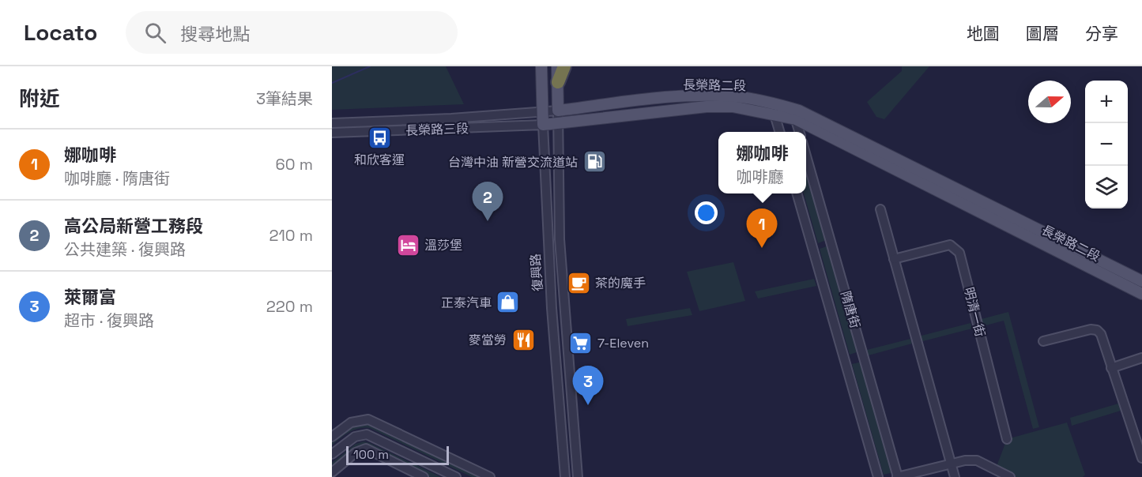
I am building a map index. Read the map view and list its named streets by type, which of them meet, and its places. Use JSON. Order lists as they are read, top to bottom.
{
  "streets": {
    "main road": ["長榮路二段", "復興路"],
    "street": ["長榮路三段", "隋唐街", "明清一街"]
  },
  "crossings": [
    ["長榮路二段", "長榮路三段"],
    ["長榮路二段", "復興路"],
    ["長榮路三段", "復興路"]
  ],
  "places": {
    "bus stop": ["和欣客運"],
    "fuel station": ["台灣中油 新營交流道站"],
    "hotel": ["溫莎堡"],
    "cafe": ["茶的魔手"],
    "shop": ["正泰汽車"],
    "restaurant": ["麥當勞"],
    "supermarket": ["7-Eleven"]
  },
  "scale_bar": "100 m",
  "north": "right",
  "page": {
    "header": "Locato",
    "search": "搜尋地點",
    "nav": ["地圖", "圖層", "分享"],
    "heading": ["附近", "3筆結果"],
    "map_buttons": ["+", "−"],
    "list": [
      {
        "mark": "1",
        "name": "娜咖啡",
        "note": "咖啡廳 · 隋唐街",
        "value": "60 m"
      },
      {
        "mark": "2",
        "name": "高公局新營工務段",
        "note": "公共建築 · 復興路",
        "value": "210 m"
      },
      {
        "mark": "3",
        "name": "萊爾富",
        "note": "超市 · 復興路",
        "value": "220 m"
      }
    ],
    "popup": ["娜咖啡", "咖啡廳"],
    "pins": ["2", "1", "3"],
    "scale": "100 m"
  }
}
